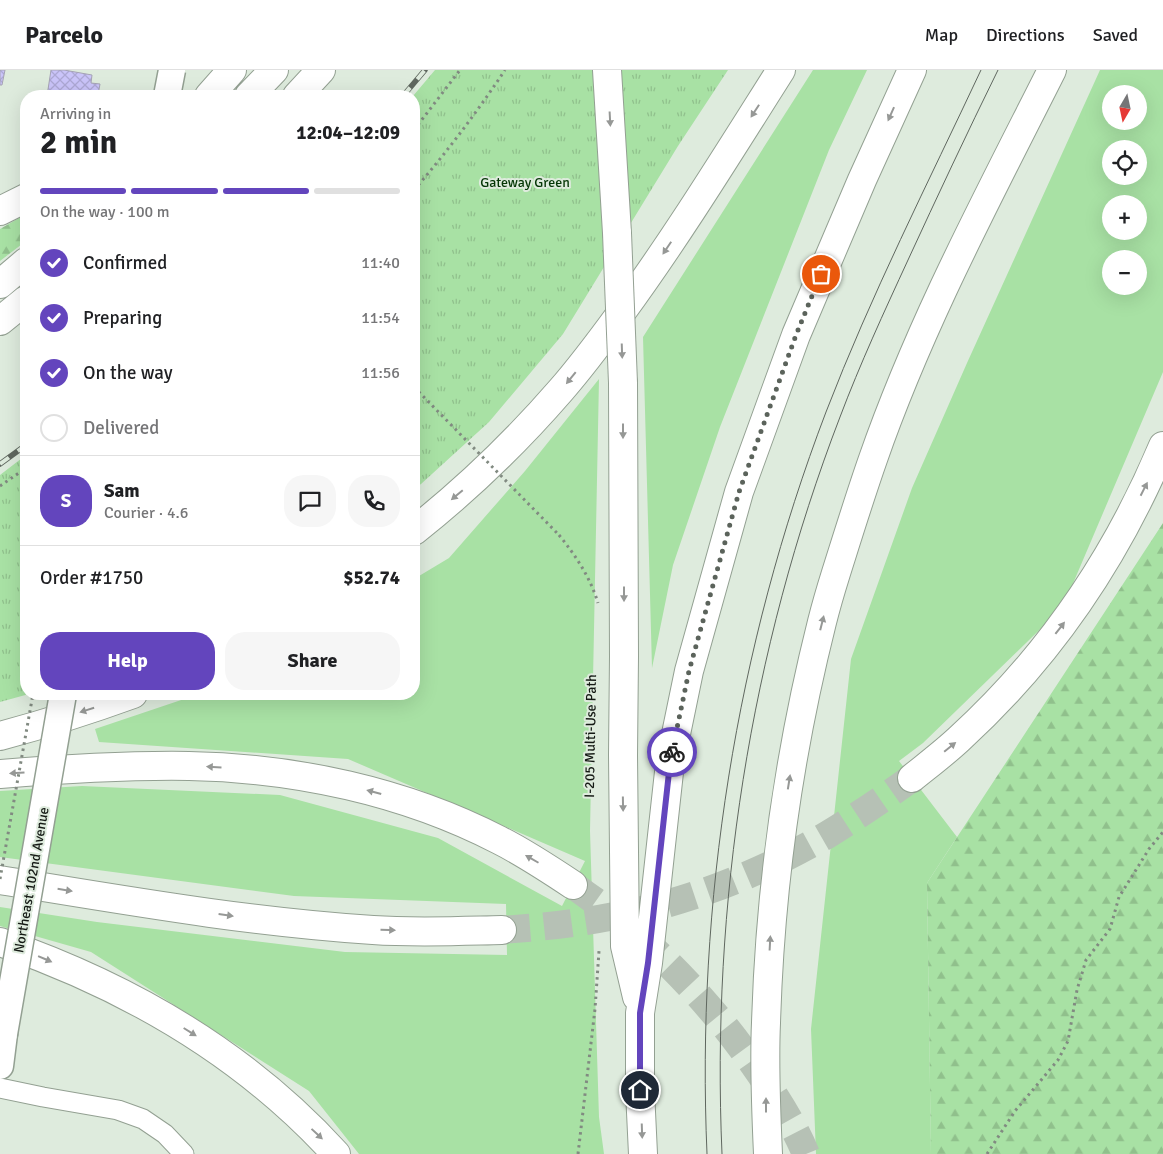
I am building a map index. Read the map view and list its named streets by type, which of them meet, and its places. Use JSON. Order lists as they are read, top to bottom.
{
  "streets": {
    "main road": ["Northeast 102nd Avenue"]
  },
  "parks": ["Gateway Green"],
  "north": "bottom",
  "page": {
    "header": "Parcelo",
    "nav": ["Map", "Directions", "Saved"],
    "map_buttons": ["+", "−"],
    "heading": ["2 min", "Arriving in", "12:04–12:09"],
    "panel": [
      "Sam",
      "Courier · 4.6",
      "Order #1750",
      "$52.74"
    ],
    "bar": "On the way · 100 m",
    "list": [
      ["Confirmed", "11:40"],
      ["Preparing", "11:54"],
      ["On the way", "11:56"],
      "Delivered"
    ],
    "round": "S",
    "buttons": ["Help", "Share"]
  }
}
